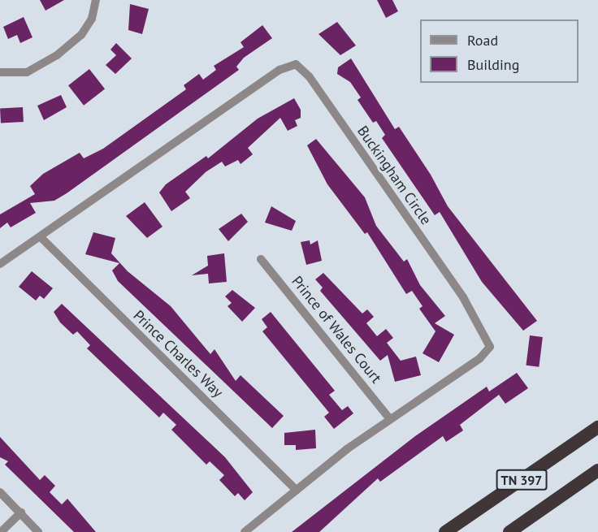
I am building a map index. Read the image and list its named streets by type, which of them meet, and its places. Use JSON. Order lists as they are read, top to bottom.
{
  "streets": {
    "highway": ["TN 397"],
    "street": ["Buckingham Circle", "Prince of Wales Court", "Prince Charles Way"]
  },
  "crossings": [
    ["Buckingham Circle", "Prince of Wales Court"],
    ["Buckingham Circle", "Prince Charles Way"]
  ],
  "legend": ["Road", "Building"]
}
